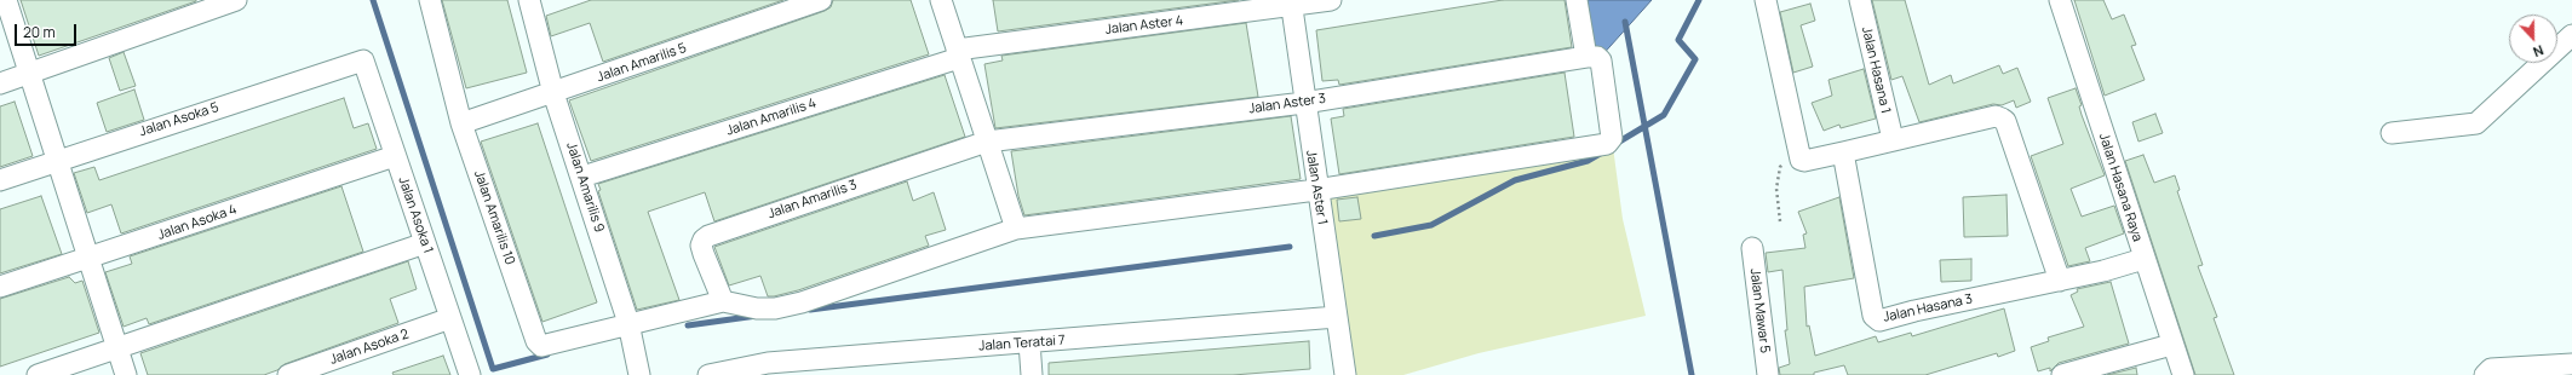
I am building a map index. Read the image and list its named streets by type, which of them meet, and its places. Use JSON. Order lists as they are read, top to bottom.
{
  "streets": {
    "street": [
      "Jalan Aster 4",
      "Jalan Amarilis 5",
      "Jalan Hasana 1",
      "Jalan Aster 3",
      "Jalan Amarilis 4",
      "Jalan Asoka 5",
      "Jalan Amarilis 9",
      "Jalan Aster 1",
      "Jalan Hasana Raya",
      "Jalan Amarilis 3",
      "Jalan Asoka 1",
      "Jalan Amarilis 10",
      "Jalan Asoka 4",
      "Jalan Hasana 3",
      "Jalan Mawar 5",
      "Jalan Teratai 7",
      "Jalan Asoka 2"
    ]
  },
  "crossings": [
    ["Jalan Aster 4", "Jalan Amarilis 4"],
    ["Jalan Aster 4", "Jalan Aster 1"],
    ["Jalan Amarilis 5", "Jalan Amarilis 9"],
    ["Jalan Amarilis 5", "Jalan Amarilis 10"],
    ["Jalan Aster 3", "Jalan Aster 1"],
    ["Jalan Aster 3", "Jalan Amarilis 3"],
    ["Jalan Amarilis 4", "Jalan Amarilis 9"],
    ["Jalan Asoka 5", "Jalan Asoka 1"],
    ["Jalan Amarilis 9", "Jalan Amarilis 10"],
    ["Jalan Aster 1", "Jalan Teratai 7"],
    ["Jalan Hasana Raya", "Jalan Hasana 3"],
    ["Jalan Asoka 1", "Jalan Asoka 4"],
    ["Jalan Asoka 1", "Jalan Asoka 2"]
  ],
  "scale_bar": "20 m",
  "north": "bottom"
}
